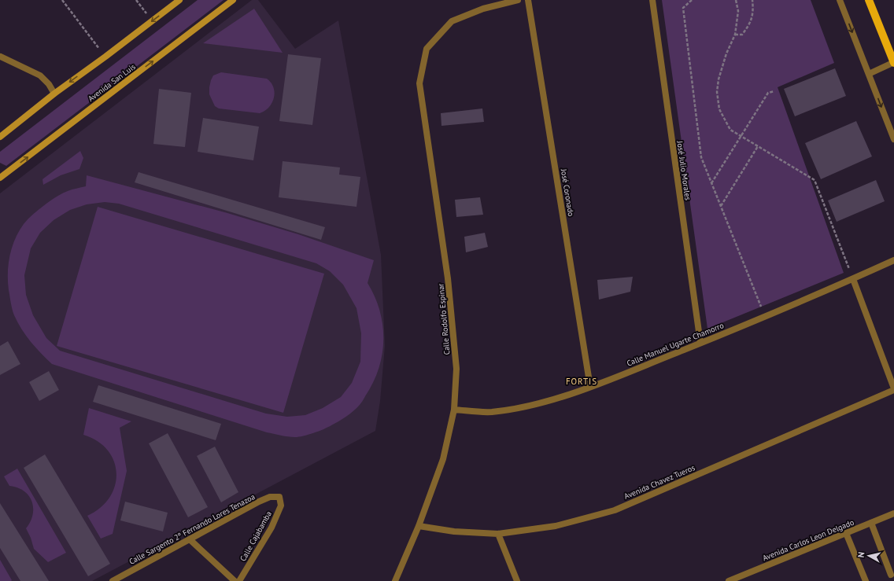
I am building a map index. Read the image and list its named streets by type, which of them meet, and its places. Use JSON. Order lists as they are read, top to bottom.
{
  "streets": {
    "main road": ["Avenida San Luis"],
    "street": [
      "José Julio Morales",
      "José Coronado",
      "Calle Rodolfo Espinar",
      "Calle Manuel Ugarte Chamorro",
      "Avenida Chavez Tueros",
      "Calle Sargento 2º Fernando Lores Tenazoa",
      "Calle Cajabamba",
      "Avenida Carlos Leon Delgado"
    ]
  },
  "crossings": [
    ["José Julio Morales", "Calle Manuel Ugarte Chamorro"],
    ["José Coronado", "Calle Manuel Ugarte Chamorro"],
    ["Calle Rodolfo Espinar", "Calle Manuel Ugarte Chamorro"],
    ["Calle Rodolfo Espinar", "Avenida Chavez Tueros"],
    ["Calle Sargento 2º Fernando Lores Tenazoa", "Calle Cajabamba"]
  ],
  "districts": ["FORTIS"],
  "north": "left"
}
